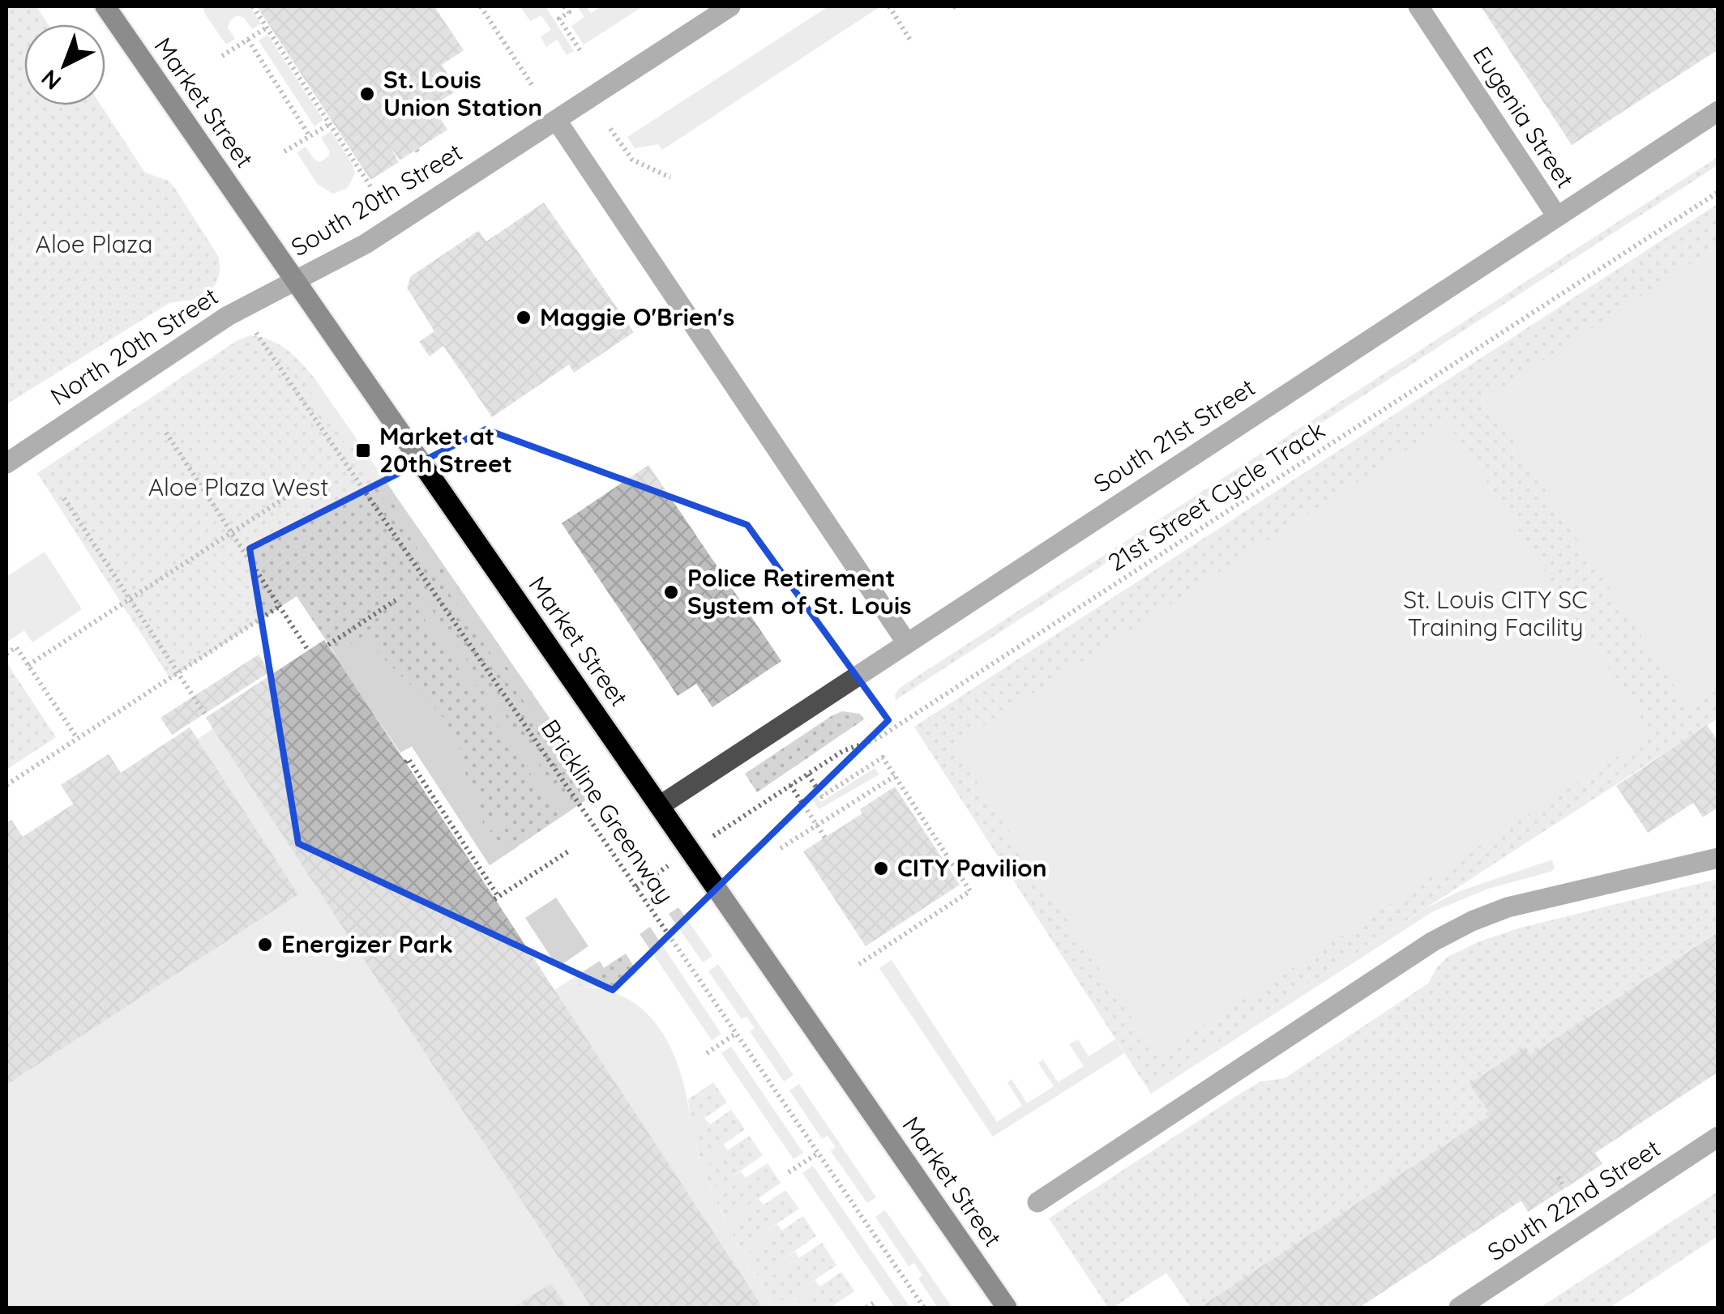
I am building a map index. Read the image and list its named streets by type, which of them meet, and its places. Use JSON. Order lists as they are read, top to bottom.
{
  "streets": {
    "main road": ["Market Street"],
    "street": [
      "Eugenia Street",
      "South 20th Street",
      "North 20th Street",
      "South 21st Street",
      "South 22nd Street"
    ],
    "path": ["21st Street Cycle Track", "Brickline Greenway"]
  },
  "crossings": [
    ["Market Street", "South 20th Street"],
    ["Market Street", "North 20th Street"],
    ["Market Street", "South 21st Street"],
    ["Eugenia Street", "South 21st Street"],
    ["South 20th Street", "North 20th Street"]
  ],
  "parks": ["Aloe Plaza", "Aloe Plaza West", "St. Louis CITY SC Training Facility"],
  "places": {
    "other": [
      "St. Louis Union Station",
      "Maggie O'Brien's",
      "Police Retirement System of St. Louis",
      "CITY Pavilion",
      "Energizer Park"
    ],
    "transit": ["Market at 20th Street"]
  },
  "north": "bottom left"
}
